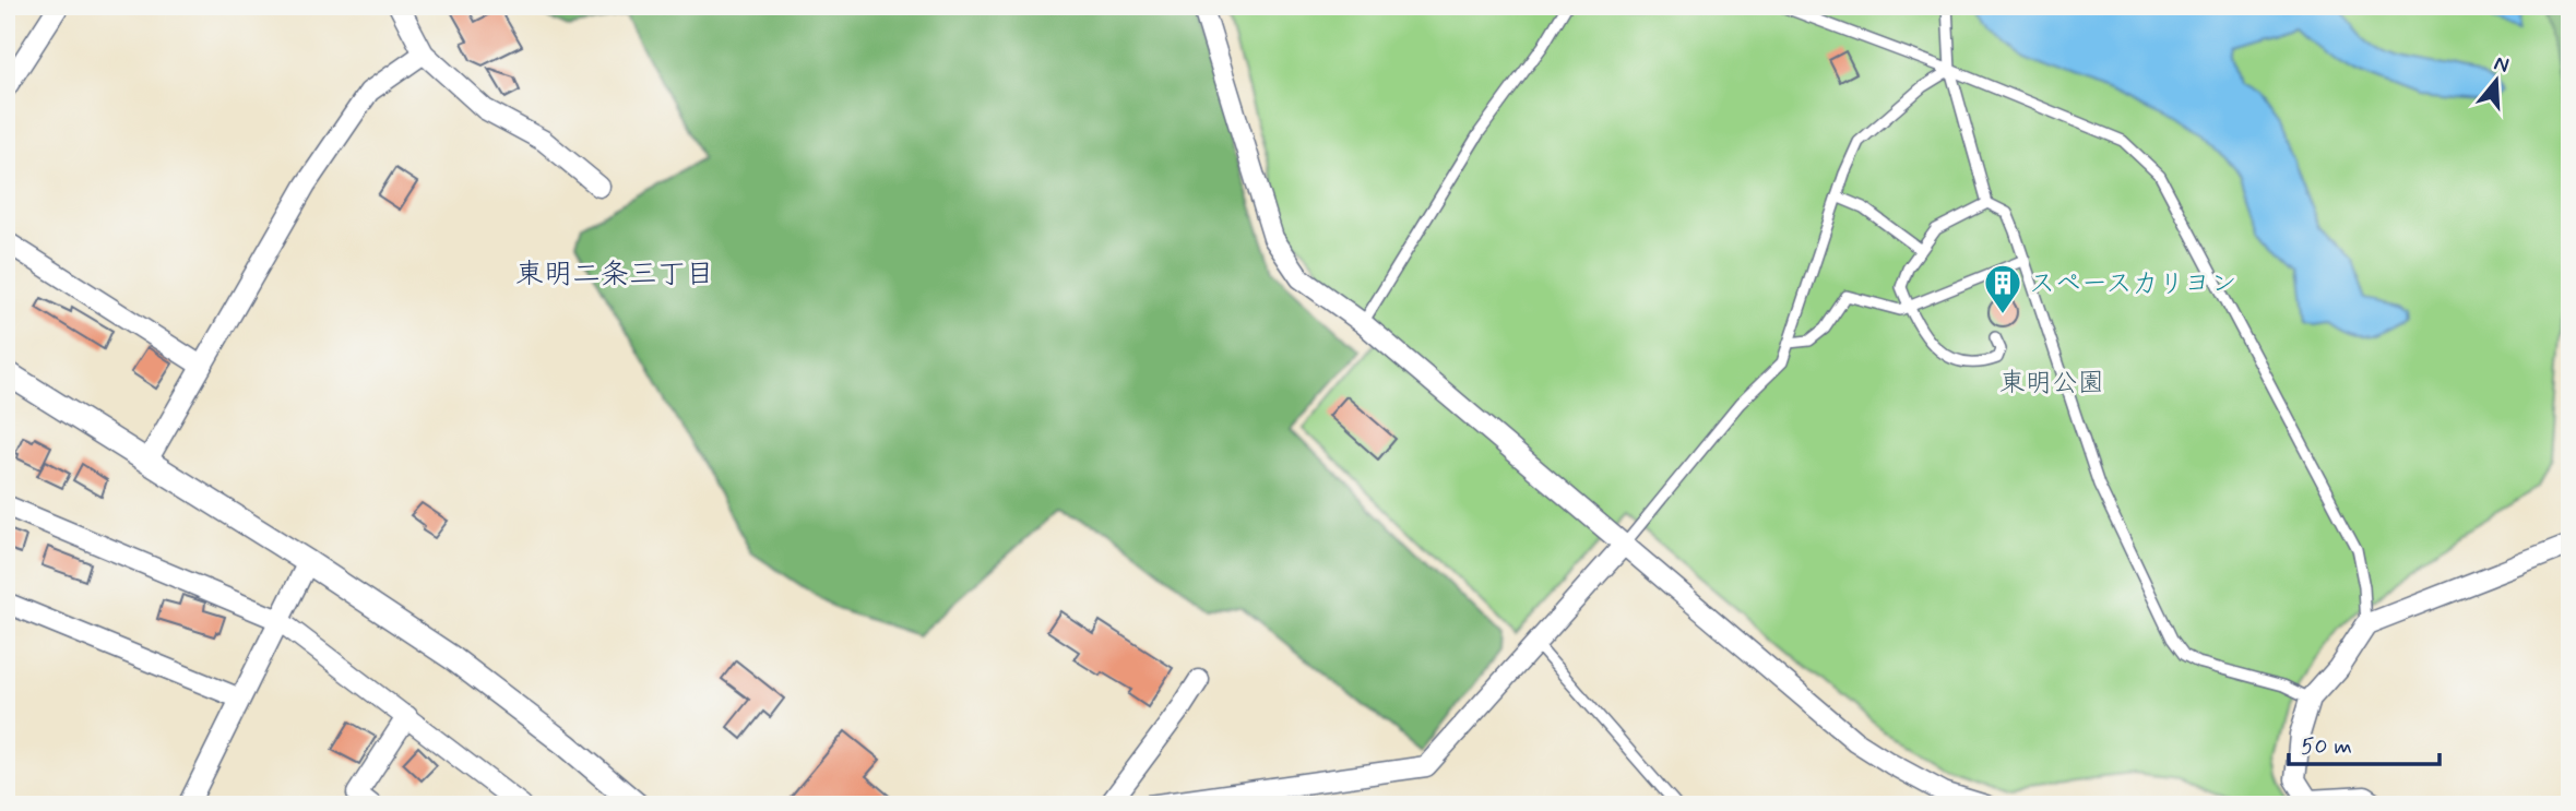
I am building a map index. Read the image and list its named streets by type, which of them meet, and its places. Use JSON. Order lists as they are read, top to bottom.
{
  "districts": ["東明二条三丁目"],
  "parks": ["東明公園"],
  "places": {
    "building": ["スペースカリヨン"]
  },
  "scale_bar": "50 m",
  "north": "top"
}
